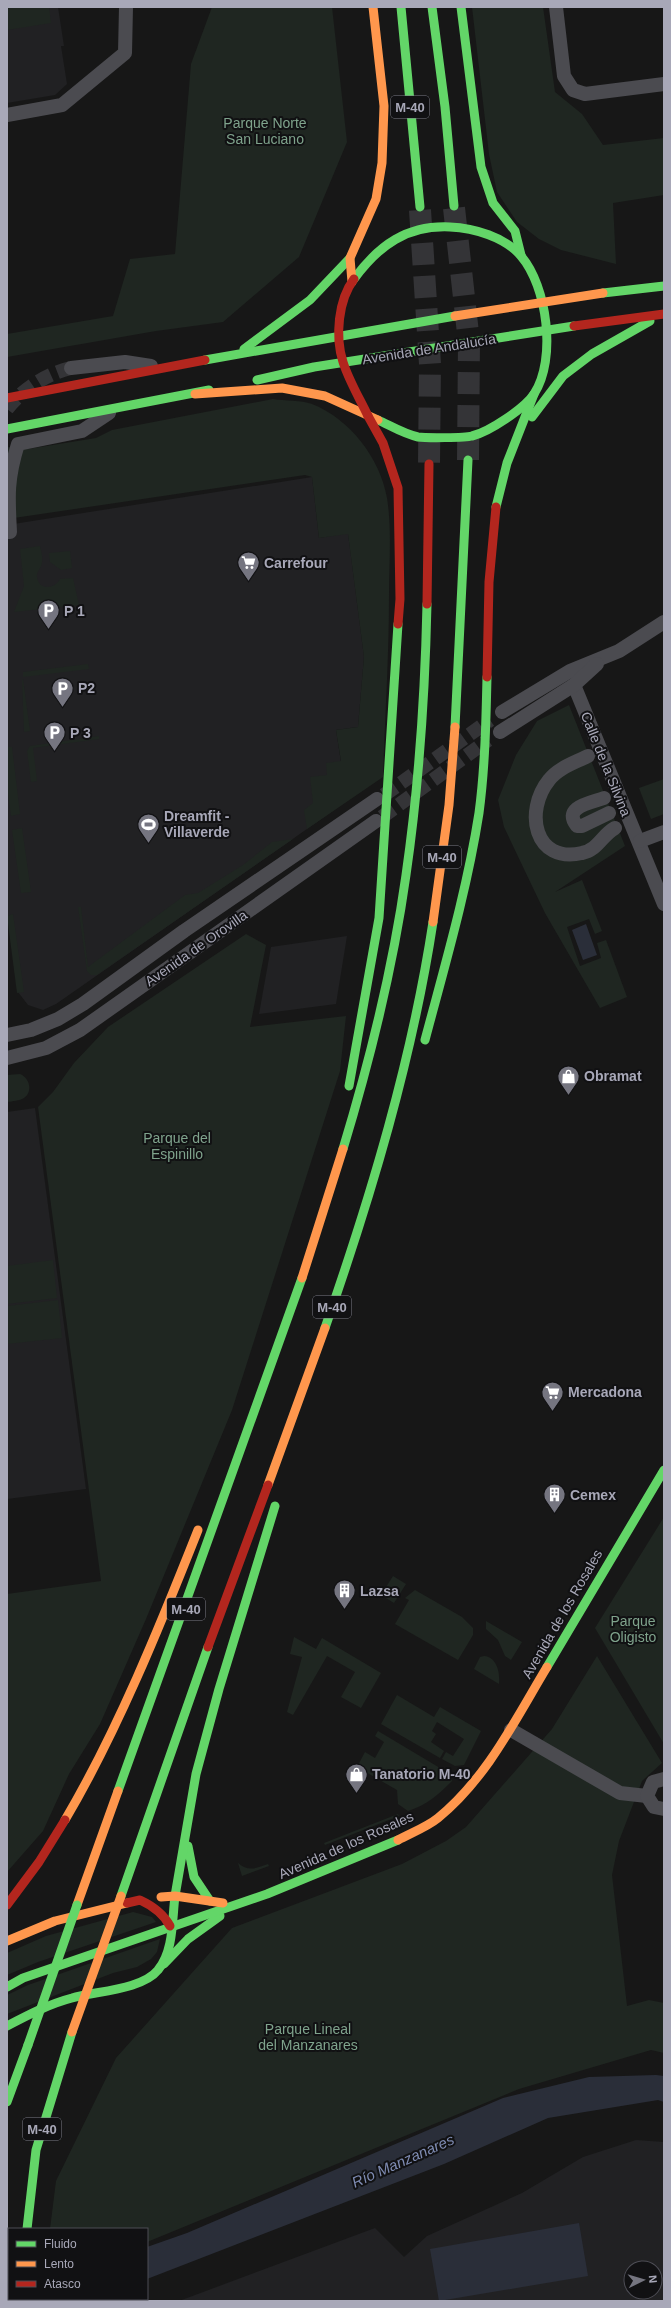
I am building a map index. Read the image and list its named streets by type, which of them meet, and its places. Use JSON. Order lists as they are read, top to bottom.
{
  "streets": {
    "main road": ["M-40", "Avenida de Andalucía", "Avenida de los Rosales"],
    "street": ["Calle de la Silvina", "Avenida de Orovilla"]
  },
  "water": ["Río Manzanares"],
  "parks": [
    "Parque Norte San Luciano",
    "Parque del Espinillo",
    "Parque Oligisto",
    "Parque Lineal del Manzanares"
  ],
  "places": {
    "supermarket": ["Carrefour", "Mercadona"],
    "parking": ["P 1", "P2", "P 3"],
    "sports": ["Dreamfit - Villaverde"],
    "shop": ["Obramat", "Tanatorio M-40"],
    "building": ["Cemex", "Lazsa"]
  },
  "legend": ["Fluido", "Lento", "Atasco"],
  "north": "right"
}
